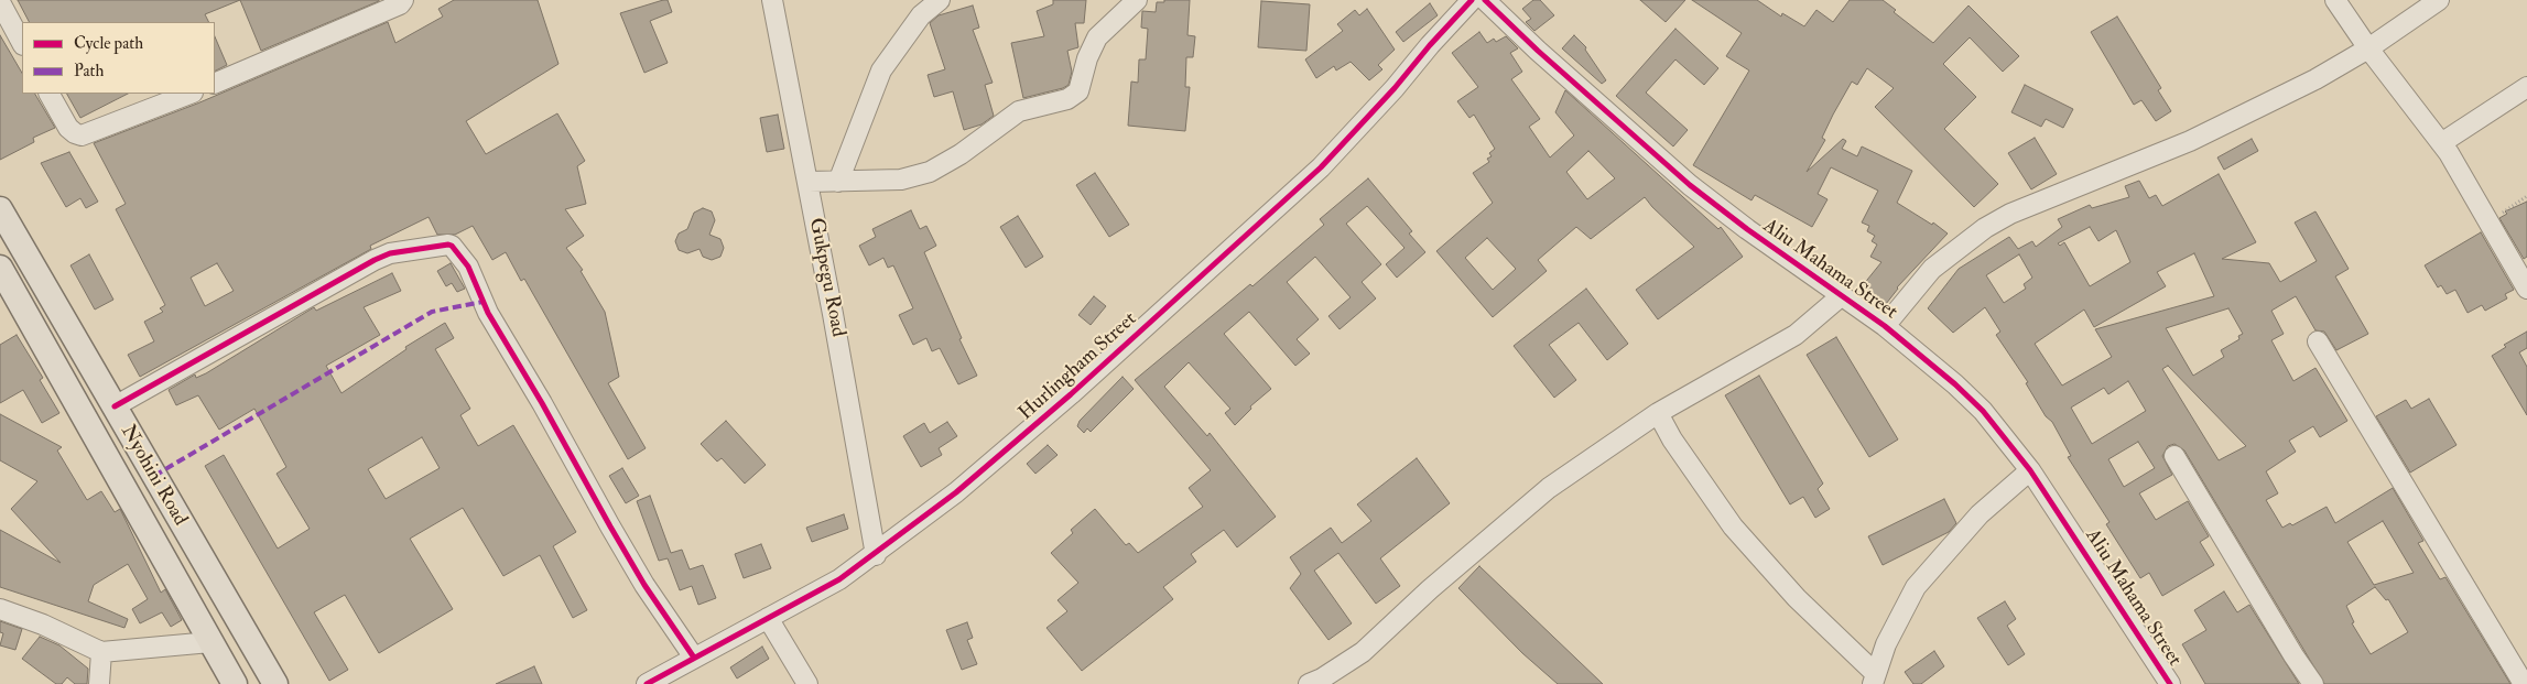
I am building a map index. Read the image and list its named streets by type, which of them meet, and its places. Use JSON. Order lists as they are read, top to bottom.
{
  "streets": {
    "main road": ["Nyohini Road"],
    "street": ["Aliu Mahama Street", "Gukpegu Road", "Hurlingham Street"]
  },
  "crossings": [
    ["Gukpegu Road", "Hurlingham Street"]
  ],
  "legend": ["Cycle path", "Path"]
}
